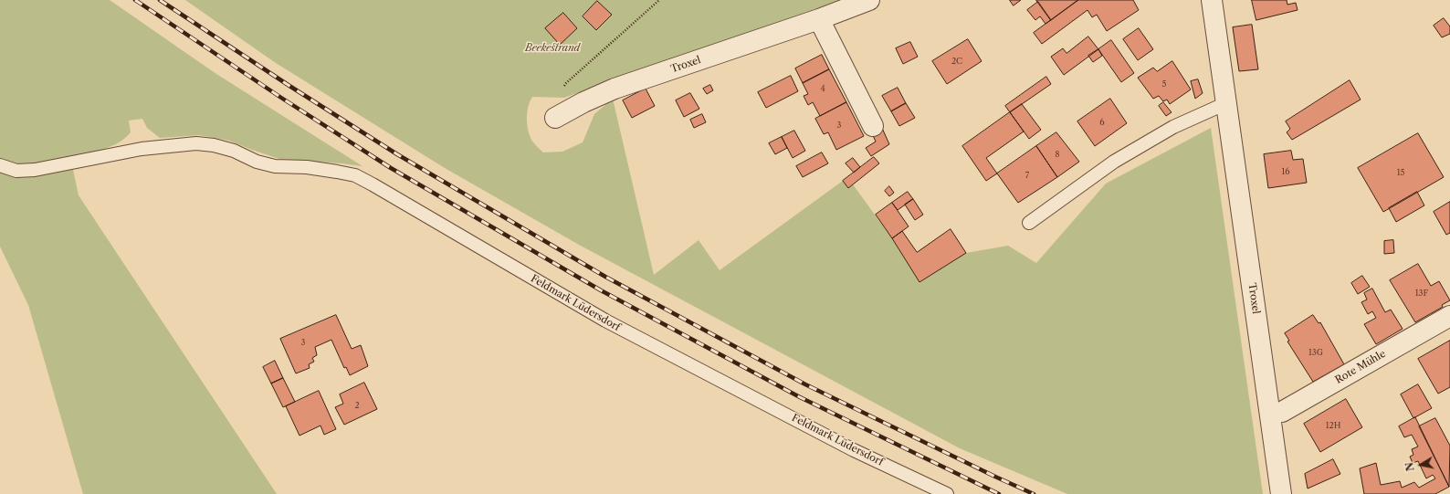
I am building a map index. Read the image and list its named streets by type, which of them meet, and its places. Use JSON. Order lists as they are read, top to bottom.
{
  "streets": {
    "street": ["Troxel", "Rote Mühle"],
    "lane": ["Feldmark Lüdersdorf"]
  },
  "crossings": [
    ["Troxel", "Rote Mühle"]
  ],
  "parks": ["Beekestrand"],
  "house_numbers": [
    "2C",
    "5",
    "4",
    "6",
    "3",
    "8",
    "16",
    "15",
    "7",
    "13F",
    "3",
    "13G",
    "2",
    "12H"
  ],
  "north": "left"
}
